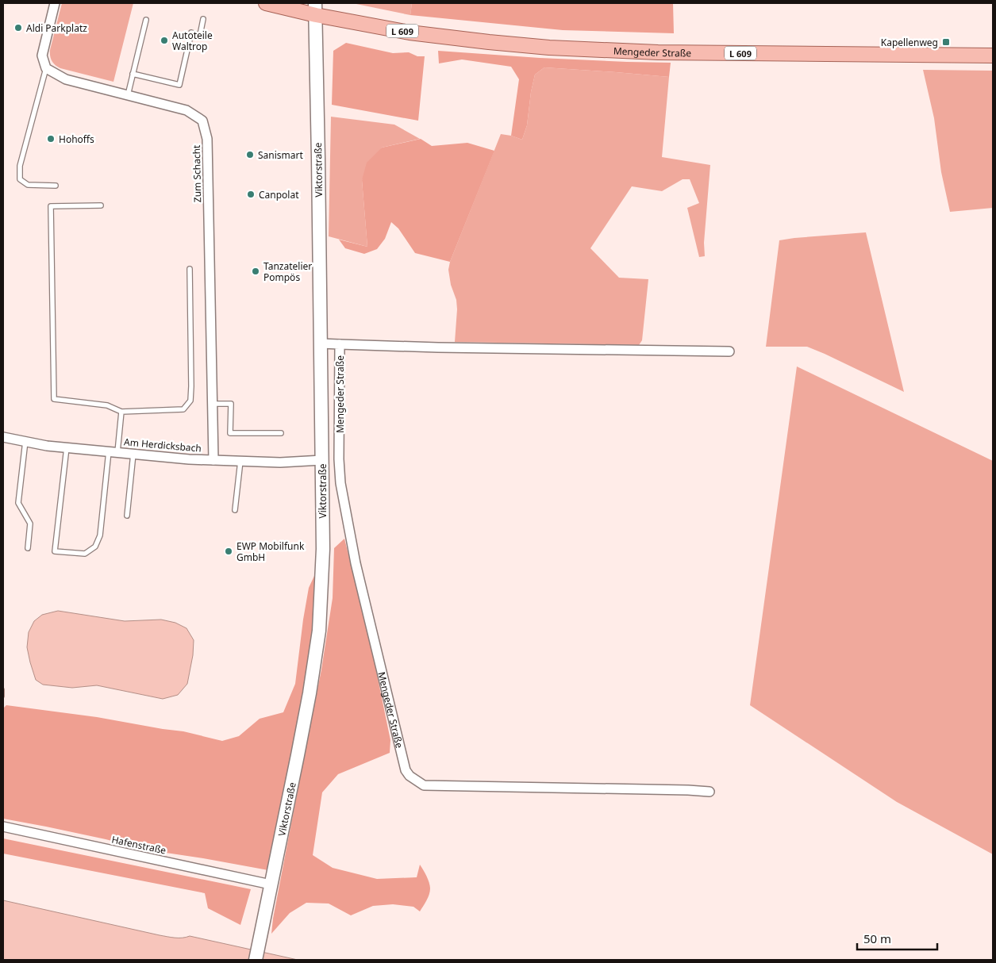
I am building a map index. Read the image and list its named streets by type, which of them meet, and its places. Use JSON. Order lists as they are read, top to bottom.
{
  "streets": {
    "main road": ["L 609", "Mengeder Straße", "Viktorstraße"],
    "street": ["Zum Schacht", "Am Herdicksbach", "Hafenstraße"]
  },
  "crossings": [
    ["L 609", "Mengeder Straße"],
    ["L 609", "Viktorstraße"],
    ["Mengeder Straße", "Viktorstraße"],
    ["Viktorstraße", "Am Herdicksbach"],
    ["Viktorstraße", "Hafenstraße"],
    ["Zum Schacht", "Am Herdicksbach"]
  ],
  "places": {
    "other": [
      "Aldi Parkplatz",
      "Autoteile Waltrop",
      "Hohoffs",
      "Sanismart",
      "Canpolat",
      "Tanzatelier Pompös",
      "EWP Mobilfunk GmbH"
    ],
    "transit": ["Kapellenweg"]
  },
  "scale_bar": "50 m"
}
